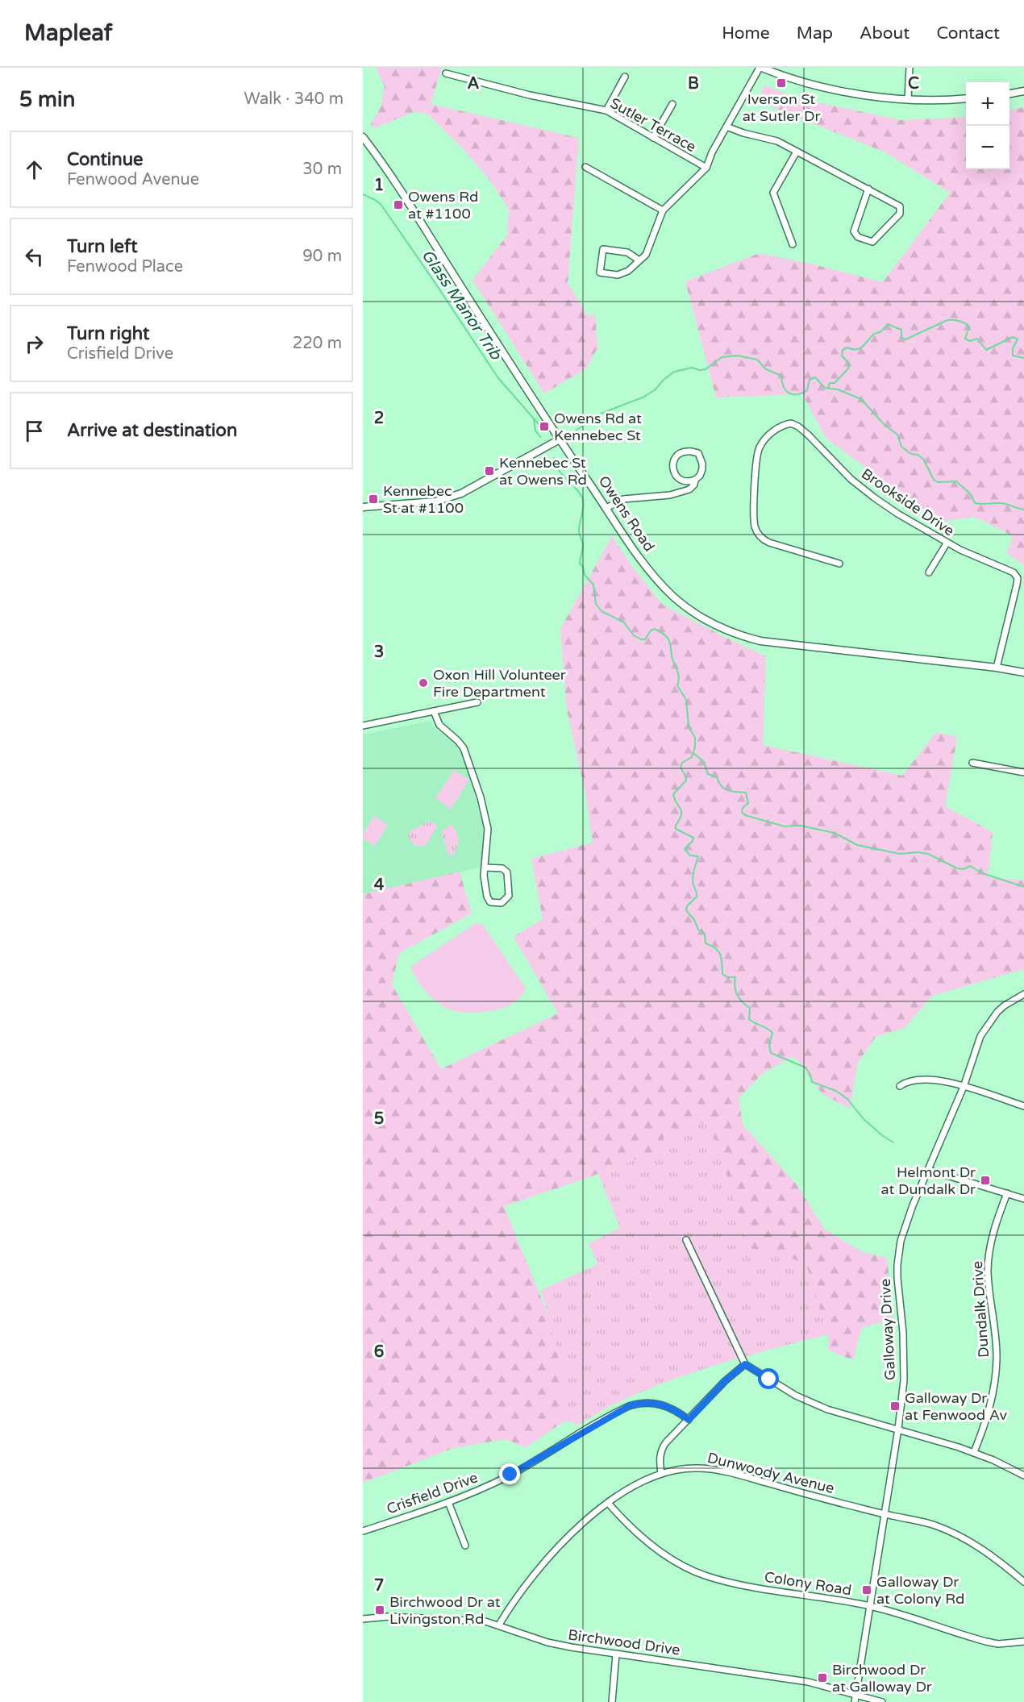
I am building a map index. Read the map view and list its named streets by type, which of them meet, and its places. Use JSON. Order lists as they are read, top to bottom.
{
  "streets": {
    "street": [
      "Sutler Terrace",
      "Brookside Drive",
      "Owens Road",
      "Dundalk Drive",
      "Galloway Drive",
      "Dunwoody Avenue",
      "Crisfield Drive",
      "Colony Road",
      "Birchwood Drive"
    ]
  },
  "crossings": [
    ["Brookside Drive", "Owens Road"],
    ["Galloway Drive", "Dunwoody Avenue"],
    ["Galloway Drive", "Colony Road"],
    ["Galloway Drive", "Birchwood Drive"],
    ["Dunwoody Avenue", "Colony Road"],
    ["Dunwoody Avenue", "Birchwood Drive"]
  ],
  "water": ["Glass Manor Trib"],
  "places": {
    "transit": [
      "Iverson St at Sutler Dr",
      "Owens Rd at #1100",
      "Owens Rd at Kennebec St",
      "Kennebec St at Owens Rd",
      "Kennebec St at #1100",
      "Helmont Dr at Dundalk Dr",
      "Galloway Dr at Fenwood Av",
      "Galloway Dr at Colony Rd",
      "Birchwood Dr at Livingston Rd",
      "Birchwood Dr at Galloway Dr"
    ],
    "other": ["Oxon Hill Volunteer Fire Department"]
  },
  "page": {
    "header": "Mapleaf",
    "nav": [
      "Home",
      "Map",
      "About",
      "Contact"
    ],
    "heading": ["5 min", "Walk · 340 m"],
    "map_buttons": ["+", "−"],
    "list": [
      ["Continue", "Fenwood Avenue", "30 m"],
      ["Turn left", "Fenwood Place", "90 m"],
      ["Turn right", "Crisfield Drive", "220 m"],
      "Arrive at destination"
    ]
  },
  "grid": {
    "columns": ["A", "B", "C"],
    "rows": [
      "1",
      "2",
      "3",
      "4",
      "5",
      "6",
      "7"
    ]
  }
}
